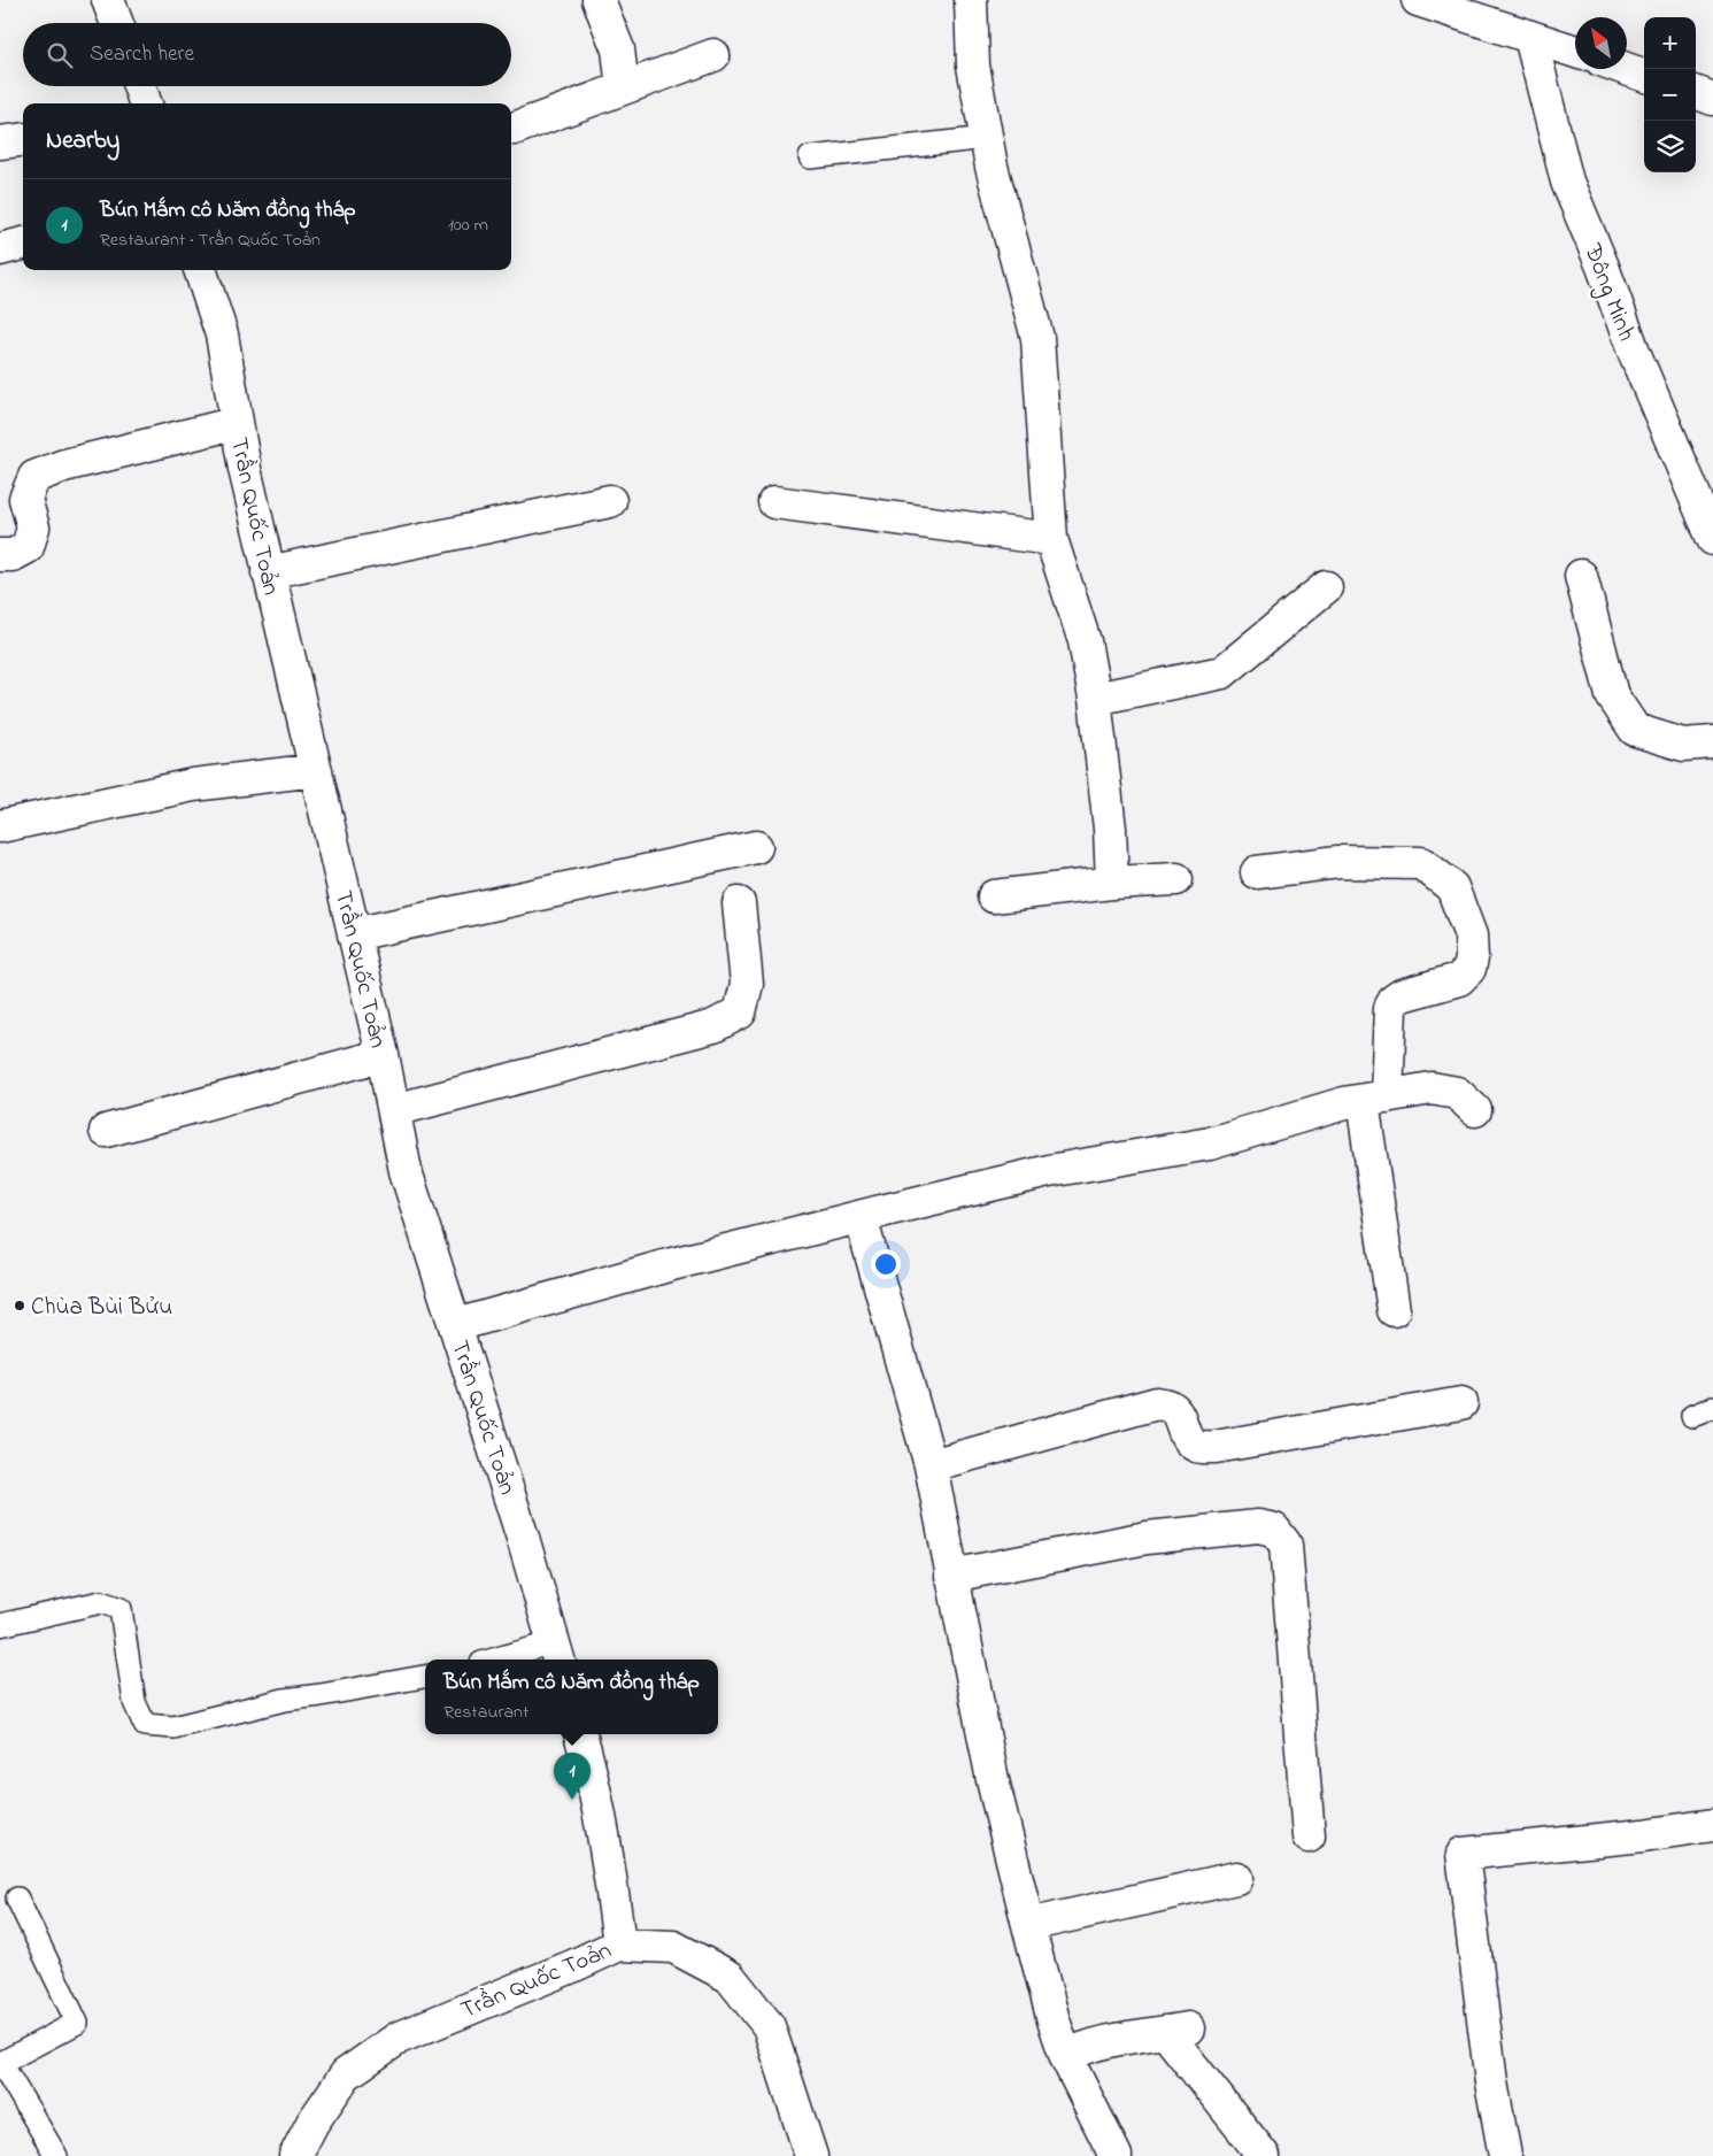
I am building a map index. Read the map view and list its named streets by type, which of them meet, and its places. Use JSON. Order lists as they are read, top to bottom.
{
  "streets": {
    "street": ["Đông Minh", "Trần Quốc Toản"]
  },
  "places": ["Chùa Bùi Bửu"],
  "north": "top left",
  "page": {
    "map_buttons": ["+", "−"],
    "search": "Search here",
    "heading": "Nearby",
    "list": [
      {
        "mark": "1",
        "name": "Bún Mắm cô Năm đồng tháp",
        "note": "Restaurant · Trần Quốc Toản",
        "value": "100 m"
      }
    ],
    "popup": ["Bún Mắm cô Năm đồng tháp", "Restaurant"],
    "pins": "1"
  }
}
